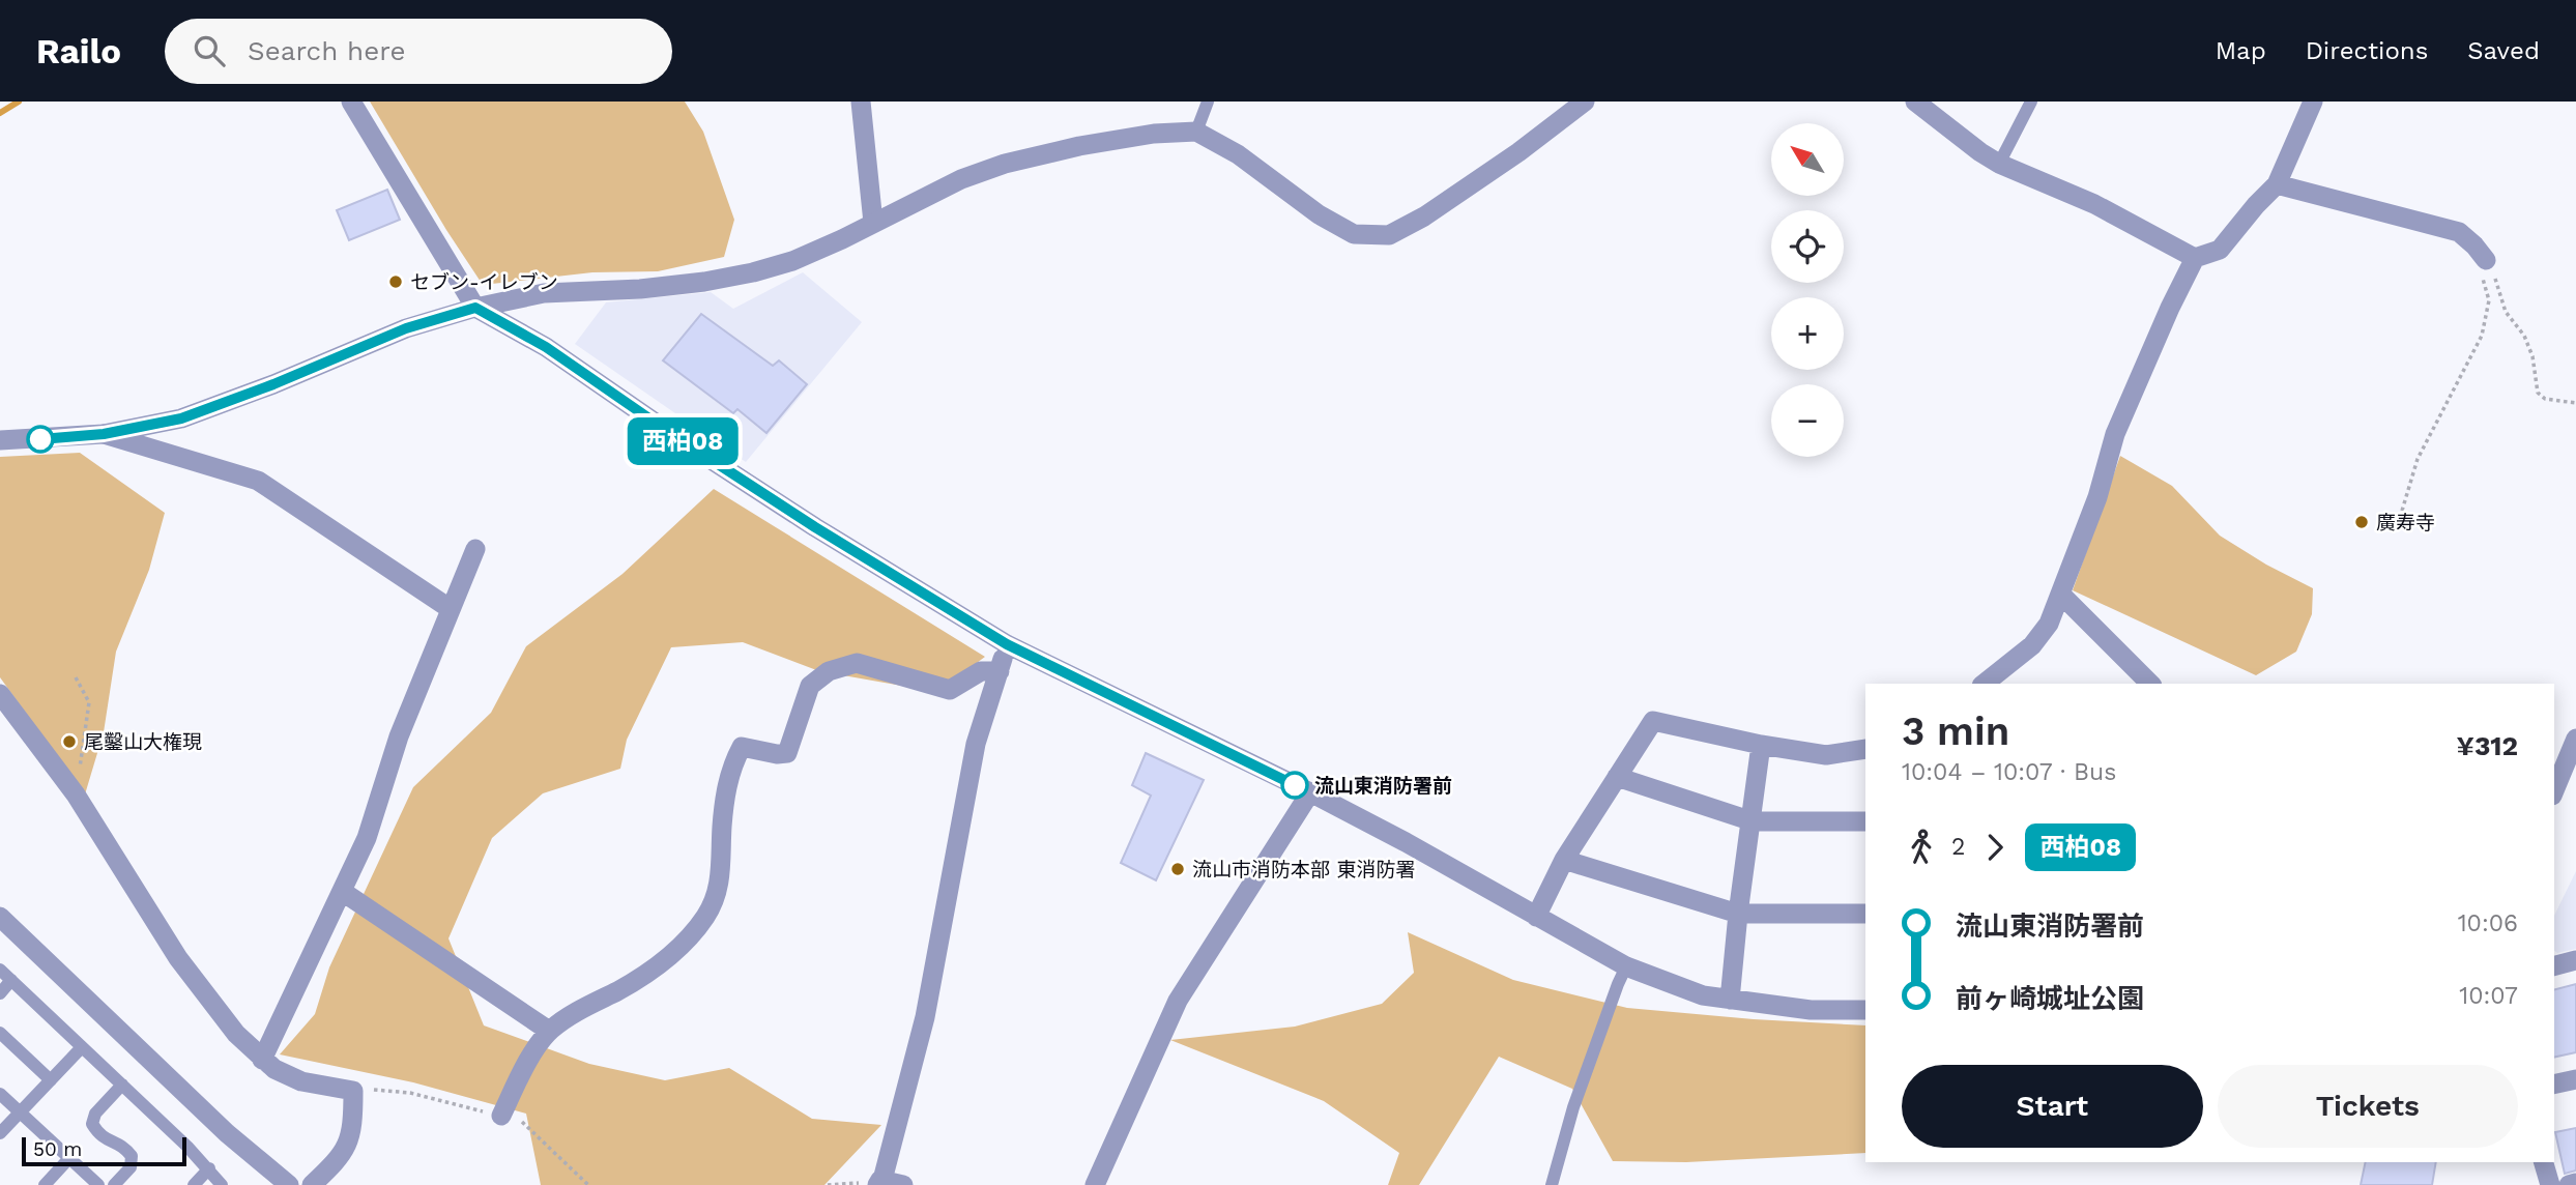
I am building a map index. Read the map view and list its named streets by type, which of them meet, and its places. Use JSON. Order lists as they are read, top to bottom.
{
  "places": [
    "セブン-イレブン",
    "廣寿寺",
    "尾鑿山大権現",
    "流山東消防署前",
    "流山市消防本部 東消防署"
  ],
  "lines": ["bus line 西柏08"],
  "scale_bar": "50 m",
  "north": "top left",
  "page": {
    "header": "Railo",
    "search": "Search here",
    "nav": ["Map", "Directions", "Saved"],
    "on_map": "西柏08",
    "map_buttons": ["+", "−"],
    "heading": ["3 min", "10:04 – 10:07 · Bus", "¥312"],
    "legs": ["2", "西柏08"],
    "list": [
      {
        "name": "流山東消防署前",
        "value": "10:06"
      },
      {
        "name": "前ヶ崎城址公園",
        "value": "10:07"
      }
    ],
    "buttons": ["Start", "Tickets"],
    "scale": "50 m"
  }
}
